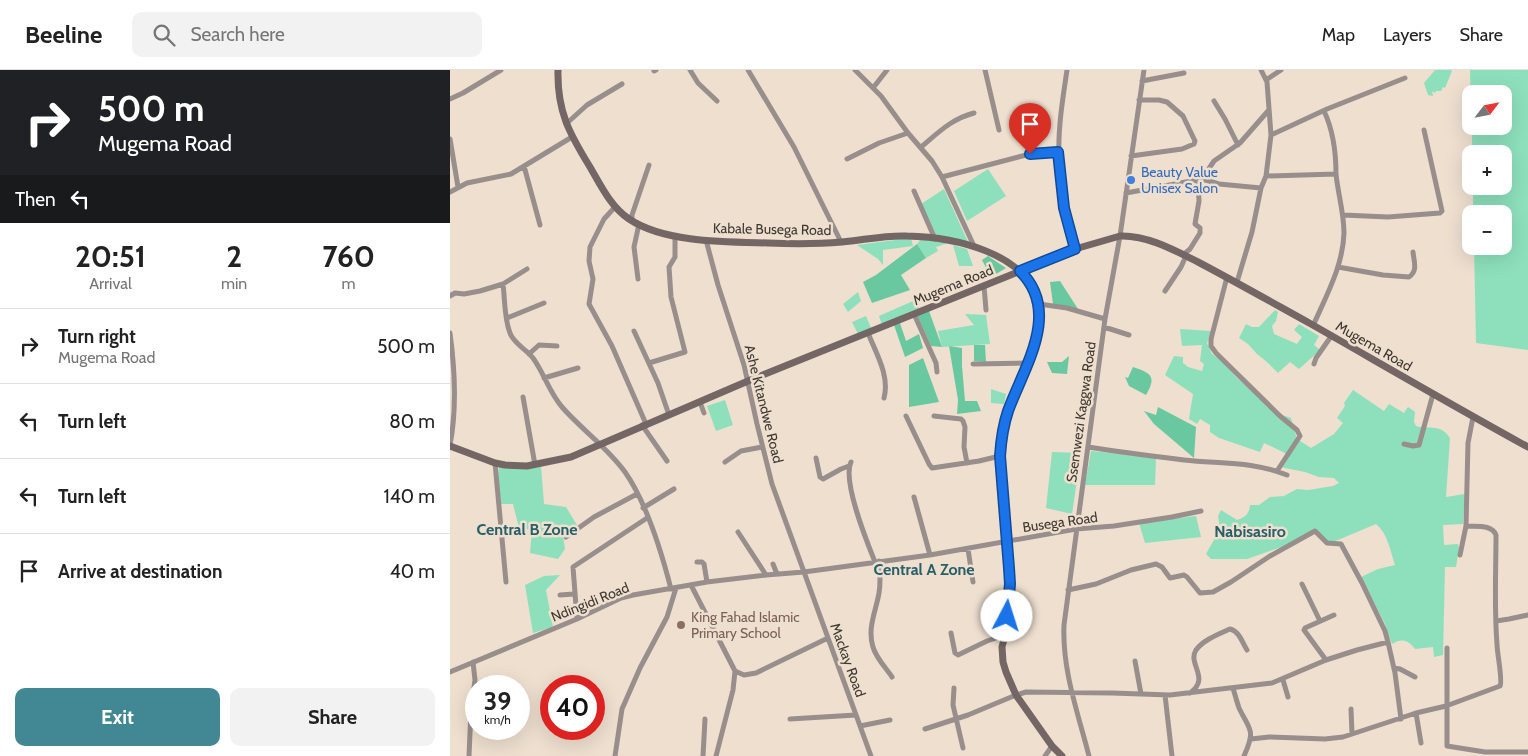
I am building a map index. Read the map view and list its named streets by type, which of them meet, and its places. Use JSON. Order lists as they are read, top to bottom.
{
  "streets": {
    "street": [
      "Kabale Busega Road",
      "Mugema Road",
      "Ashe Kitandwe Road",
      "Ssemwezi Kaggwa Road",
      "Busega Road",
      "Ndingidi Road",
      "Mackay Road"
    ]
  },
  "crossings": [
    ["Kabale Busega Road", "Mugema Road"],
    ["Kabale Busega Road", "Ashe Kitandwe Road"],
    ["Mugema Road", "Ashe Kitandwe Road"],
    ["Mugema Road", "Ssemwezi Kaggwa Road"],
    ["Ashe Kitandwe Road", "Busega Road"],
    ["Ashe Kitandwe Road", "Ndingidi Road"],
    ["Ashe Kitandwe Road", "Mackay Road"],
    ["Ssemwezi Kaggwa Road", "Busega Road"],
    ["Busega Road", "Ndingidi Road"],
    ["Busega Road", "Mackay Road"],
    ["Ndingidi Road", "Mackay Road"]
  ],
  "districts": ["Central B Zone", "Nabisasiro", "Central A Zone"],
  "places": ["Beauty Value Unisex Salon", "King Fahad Islamic Primary School"],
  "north": "top right",
  "page": {
    "header": "Beeline",
    "search": "Search here",
    "nav": ["Map", "Layers", "Share"],
    "turn": ["500 m", "Mugema Road"],
    "map_buttons": ["+", "−"],
    "then": "Then",
    "eta": [
      "20:51",
      "Arrival",
      "2",
      "min",
      "760",
      "m"
    ],
    "list": [
      {
        "name": "Turn right",
        "note": "Mugema Road",
        "value": "500 m"
      },
      {
        "name": "Turn left",
        "value": "80 m"
      },
      {
        "name": "Turn left",
        "value": "140 m"
      },
      {
        "name": "Arrive at destination",
        "value": "40 m"
      }
    ],
    "speed": "39 km/h",
    "limit": "40",
    "buttons": ["Exit", "Share"]
  }
}
